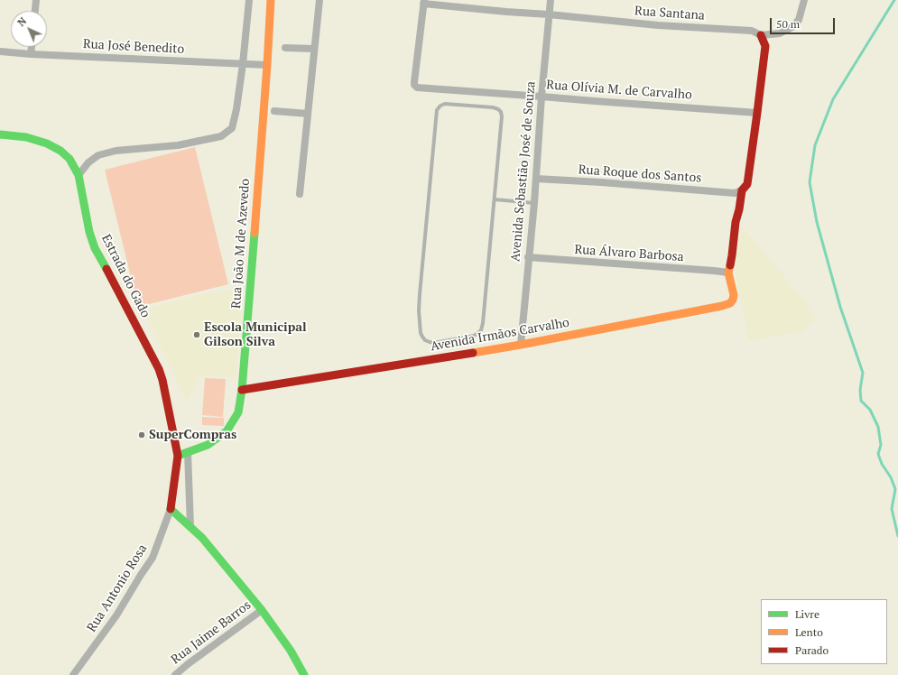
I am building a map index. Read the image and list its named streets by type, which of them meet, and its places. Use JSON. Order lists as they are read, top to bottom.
{
  "streets": {
    "street": [
      "Rua Santana",
      "Rua José Benedito",
      "Rua Olívia M. de Carvalho",
      "Avenida Sebastião José de Souza",
      "Rua Roque dos Santos",
      "Rua João M de Azevedo",
      "Rua Álvaro Barbosa",
      "Estrada do Gado",
      "Avenida Irmãos Carvalho",
      "Rua Antonio Rosa",
      "Rua Jaime Barros"
    ]
  },
  "crossings": [
    ["Rua Santana", "Rua Olívia M. de Carvalho"],
    ["Rua Santana", "Avenida Sebastião José de Souza"],
    ["Rua José Benedito", "Rua João M de Azevedo"],
    ["Rua Olívia M. de Carvalho", "Avenida Sebastião José de Souza"],
    ["Avenida Sebastião José de Souza", "Rua Roque dos Santos"],
    ["Avenida Sebastião José de Souza", "Rua Álvaro Barbosa"],
    ["Avenida Sebastião José de Souza", "Avenida Irmãos Carvalho"],
    ["Rua João M de Azevedo", "Estrada do Gado"],
    ["Rua João M de Azevedo", "Avenida Irmãos Carvalho"],
    ["Rua Álvaro Barbosa", "Avenida Irmãos Carvalho"],
    ["Estrada do Gado", "Rua Antonio Rosa"]
  ],
  "places": ["Escola Municipal Gilson Silva", "SuperCompras"],
  "legend": ["Livre", "Lento", "Parado"],
  "scale_bar": "50 m",
  "north": "top left"
}
